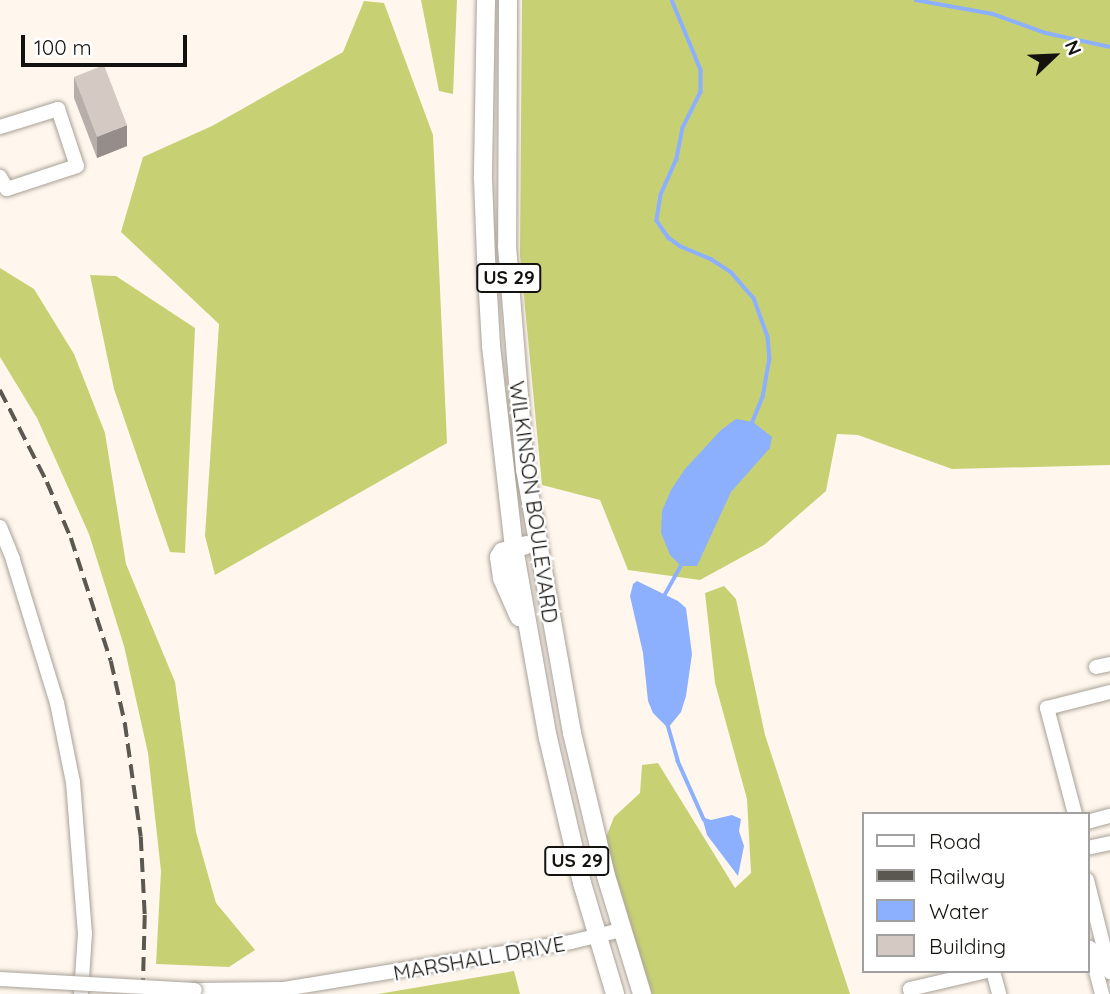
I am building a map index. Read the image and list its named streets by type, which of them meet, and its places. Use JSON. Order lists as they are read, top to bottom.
{
  "streets": {
    "main road": ["US 29", "WILKINSON BOULEVARD"],
    "street": ["MARSHALL DRIVE"]
  },
  "crossings": [
    ["WILKINSON BOULEVARD", "MARSHALL DRIVE"]
  ],
  "legend": [
    "Road",
    "Railway",
    "Water",
    "Building"
  ],
  "scale_bar": "100 m",
  "north": "top right"
}
